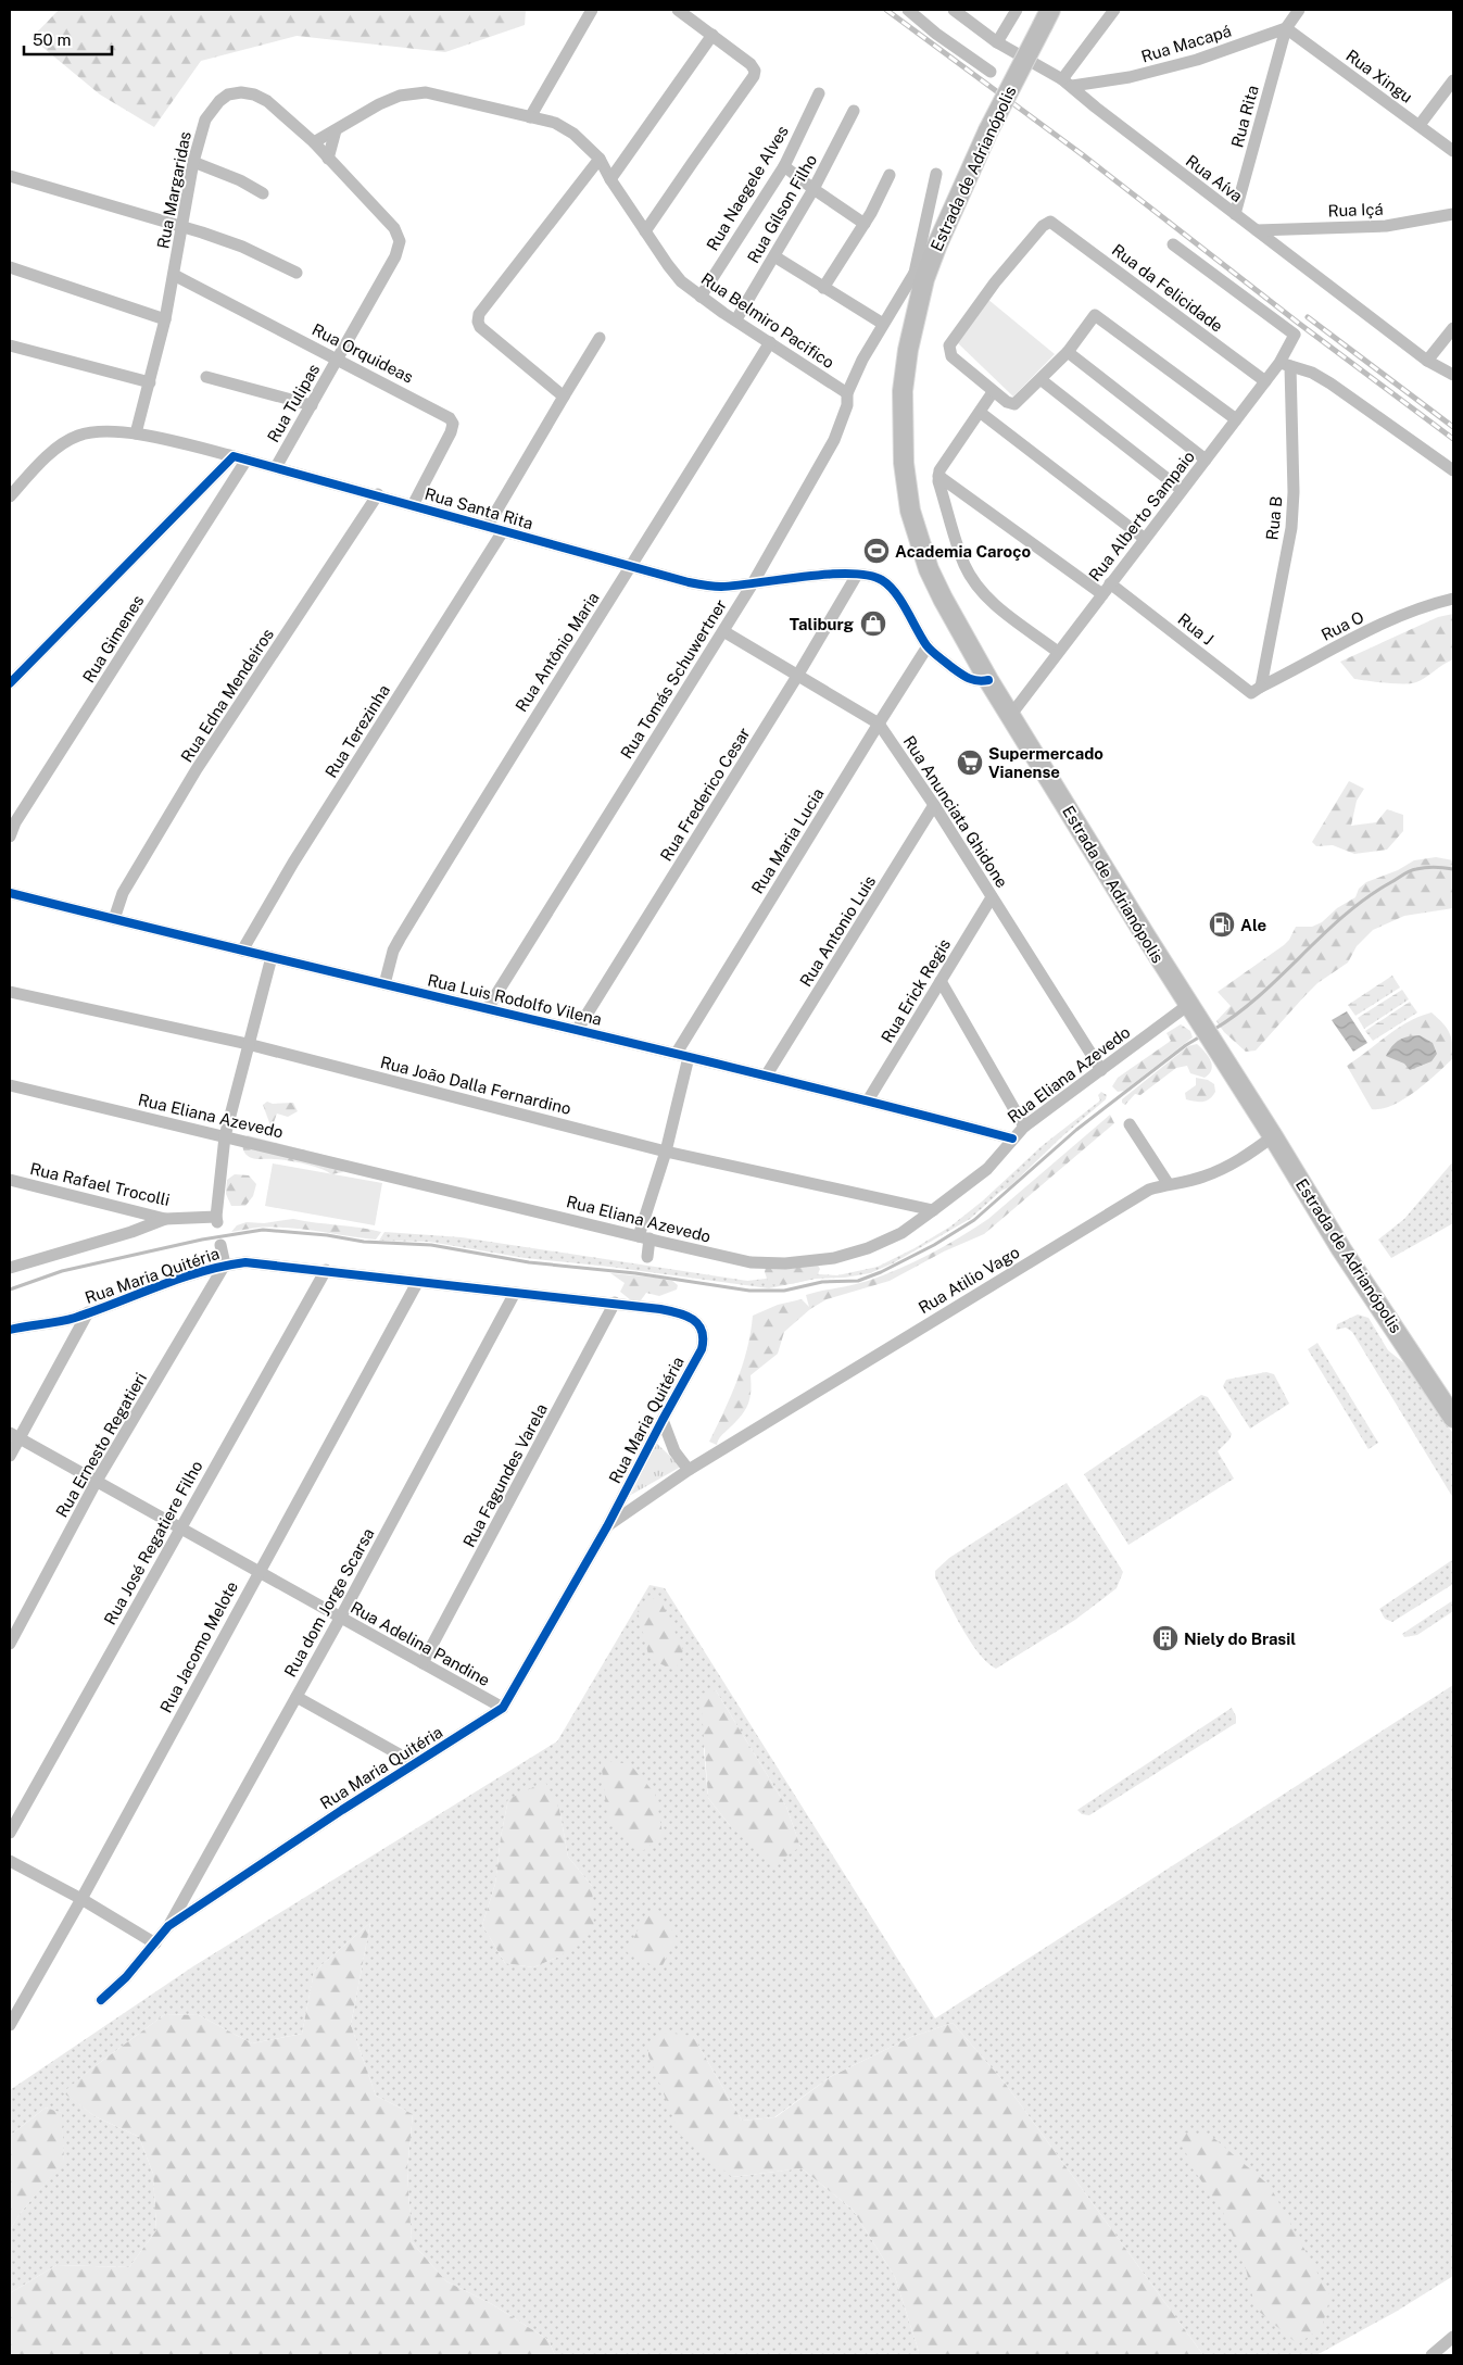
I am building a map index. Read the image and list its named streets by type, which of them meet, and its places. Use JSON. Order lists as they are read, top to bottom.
{
  "streets": {
    "main road": ["Estrada de Adrianópolis"],
    "street": [
      "Rua Macapá",
      "Rua Xingu",
      "Rua Rita",
      "Rua Aíva",
      "Rua Naegele Alves",
      "Rua Margaridas",
      "Rua Gílson Filho",
      "Rua Içá",
      "Rua da Felicidade",
      "Rua Belmiro Pacifico",
      "Rua Orquideas",
      "Rua Tulipas",
      "Rua Santa Rita",
      "Rua Alberto Sampaio",
      "Rua B",
      "Rua O",
      "Rua J",
      "Rua Gimenes",
      "Rua Antônio Maria",
      "Rua Tomás Schuwertner",
      "Rua Edna Mendeiros",
      "Rua Terezinha",
      "Rua Frederico Cesar",
      "Rua Anunciata Ghidone",
      "Rua Maria Lucia",
      "Rua Antonio Luis",
      "Rua Erick Regis",
      "Rua Luis Rodolfo Vilena",
      "Rua Eliana Azevedo",
      "Rua João Dalla Fernardino",
      "Rua Rafael Trocolli",
      "Rua Maria Quitéria",
      "Rua Atilio Vago",
      "Rua Ernesto Regatieri",
      "Rua Fagundes Varela",
      "Rua José Regatiere Filho",
      "Rua dom Jorge Scarsa",
      "Rua Adelina Pandine",
      "Rua Jacomo Melote"
    ]
  },
  "crossings": [
    ["Rua Macapá", "Rua Xingu"],
    ["Rua Macapá", "Rua Rita"],
    ["Rua Macapá", "Rua Aíva"],
    ["Rua Xingu", "Rua Rita"],
    ["Rua Rita", "Rua Aíva"],
    ["Estrada de Adrianópolis", "Rua Santa Rita"],
    ["Estrada de Adrianópolis", "Rua Alberto Sampaio"],
    ["Estrada de Adrianópolis", "Rua Tomás Schuwertner"],
    ["Estrada de Adrianópolis", "Rua Eliana Azevedo"],
    ["Estrada de Adrianópolis", "Rua Atilio Vago"],
    ["Rua Aíva", "Rua Içá"],
    ["Rua Naegele Alves", "Rua Belmiro Pacifico"],
    ["Rua Margaridas", "Rua Belmiro Pacifico"],
    ["Rua Margaridas", "Rua Orquideas"],
    ["Rua Margaridas", "Rua Tulipas"],
    ["Rua Margaridas", "Rua Santa Rita"],
    ["Rua Gílson Filho", "Rua Belmiro Pacifico"],
    ["Rua da Felicidade", "Rua Alberto Sampaio"],
    ["Rua Belmiro Pacifico", "Rua Antônio Maria"],
    ["Rua Belmiro Pacifico", "Rua Tomás Schuwertner"],
    ["Rua Orquideas", "Rua Tulipas"],
    ["Rua Orquideas", "Rua Santa Rita"],
    ["Rua Tulipas", "Rua Santa Rita"],
    ["Rua Santa Rita", "Rua Gimenes"],
    ["Rua Santa Rita", "Rua Antônio Maria"],
    ["Rua Santa Rita", "Rua Tomás Schuwertner"],
    ["Rua Santa Rita", "Rua Edna Mendeiros"],
    ["Rua Santa Rita", "Rua Terezinha"],
    ["Rua Santa Rita", "Rua Frederico Cesar"],
    ["Rua Santa Rita", "Rua Maria Lucia"],
    ["Rua Alberto Sampaio", "Rua B"],
    ["Rua Alberto Sampaio", "Rua J"],
    ["Rua B", "Rua O"],
    ["Rua B", "Rua J"],
    ["Rua O", "Rua J"],
    ["Rua Antônio Maria", "Rua Luis Rodolfo Vilena"],
    ["Rua Tomás Schuwertner", "Rua Anunciata Ghidone"],
    ["Rua Tomás Schuwertner", "Rua Luis Rodolfo Vilena"],
    ["Rua Edna Mendeiros", "Rua Luis Rodolfo Vilena"],
    ["Rua Terezinha", "Rua Luis Rodolfo Vilena"],
    ["Rua Frederico Cesar", "Rua Anunciata Ghidone"],
    ["Rua Frederico Cesar", "Rua Luis Rodolfo Vilena"],
    ["Rua Anunciata Ghidone", "Rua Maria Lucia"],
    ["Rua Anunciata Ghidone", "Rua Antonio Luis"],
    ["Rua Anunciata Ghidone", "Rua Erick Regis"],
    ["Rua Anunciata Ghidone", "Rua Eliana Azevedo"],
    ["Rua Maria Lucia", "Rua Luis Rodolfo Vilena"],
    ["Rua Antonio Luis", "Rua Luis Rodolfo Vilena"],
    ["Rua Erick Regis", "Rua Luis Rodolfo Vilena"],
    ["Rua Luis Rodolfo Vilena", "Rua Eliana Azevedo"],
    ["Rua Eliana Azevedo", "Rua João Dalla Fernardino"],
    ["Rua Eliana Azevedo", "Rua Rafael Trocolli"],
    ["Rua Maria Quitéria", "Rua Atilio Vago"],
    ["Rua Maria Quitéria", "Rua Ernesto Regatieri"],
    ["Rua Maria Quitéria", "Rua Fagundes Varela"],
    ["Rua Maria Quitéria", "Rua José Regatiere Filho"],
    ["Rua Maria Quitéria", "Rua dom Jorge Scarsa"],
    ["Rua Maria Quitéria", "Rua Adelina Pandine"],
    ["Rua Maria Quitéria", "Rua Jacomo Melote"],
    ["Rua Ernesto Regatieri", "Rua Adelina Pandine"],
    ["Rua Fagundes Varela", "Rua Adelina Pandine"],
    ["Rua José Regatiere Filho", "Rua Adelina Pandine"],
    ["Rua dom Jorge Scarsa", "Rua Adelina Pandine"],
    ["Rua Adelina Pandine", "Rua Jacomo Melote"]
  ],
  "places": {
    "sports": ["Academia Caroço"],
    "shop": ["Taliburg"],
    "supermarket": ["Supermercado Vianense"],
    "fuel station": ["Ale"],
    "building": ["Niely do Brasil"]
  },
  "scale_bar": "50 m"
}
